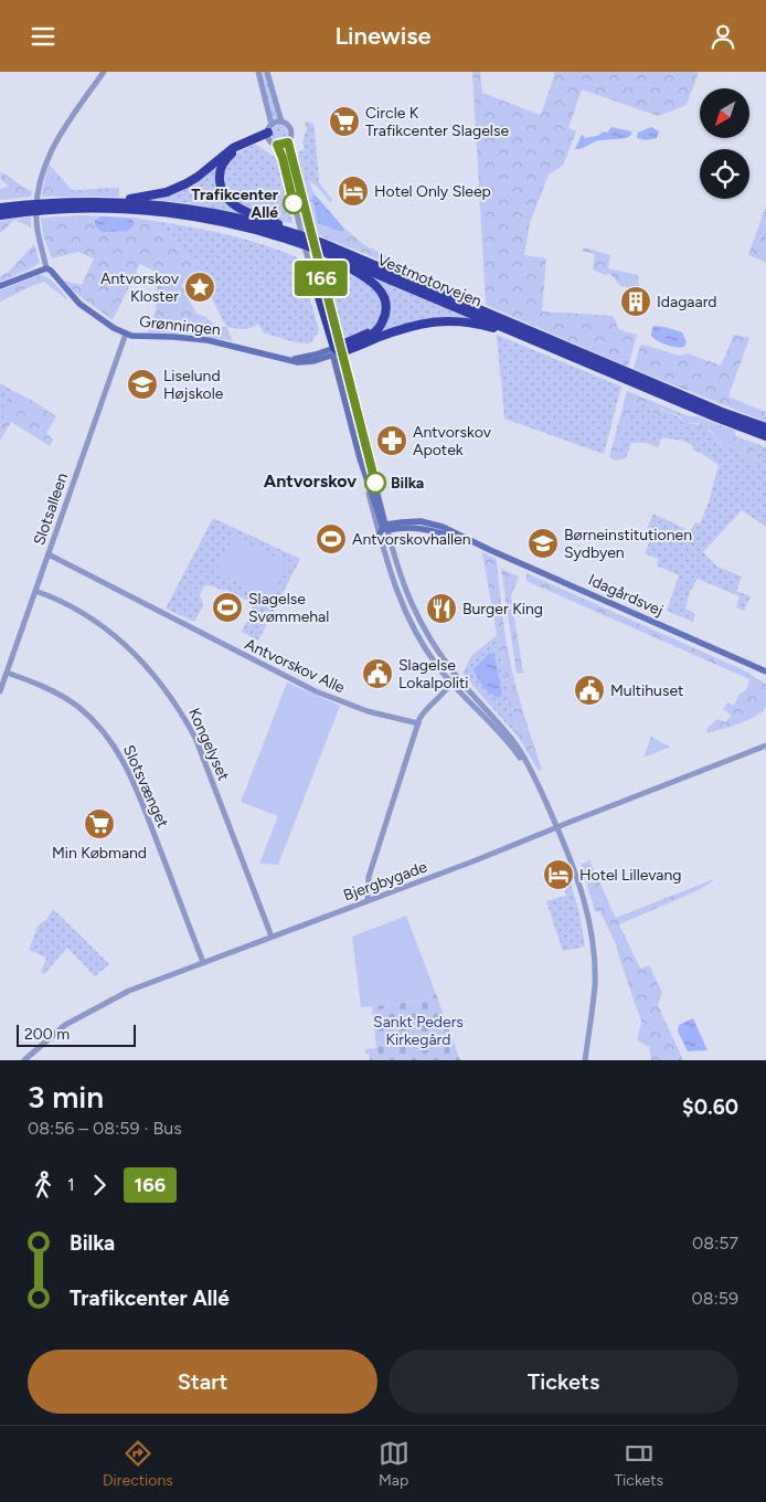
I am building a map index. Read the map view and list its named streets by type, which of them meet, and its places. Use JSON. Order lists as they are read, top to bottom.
{
  "streets": {
    "highway": ["Vestmotorvejen"],
    "main road": ["Grønningen", "Idagårdsvej"],
    "street": [
      "Slotsalleen",
      "Antvorskov Alle",
      "Kongelyset",
      "Slotsvænget",
      "Bjergbygade"
    ]
  },
  "crossings": [
    ["Grønningen", "Slotsalleen"],
    ["Slotsalleen", "Antvorskov Alle"],
    ["Slotsalleen", "Kongelyset"],
    ["Slotsalleen", "Slotsvænget"],
    ["Kongelyset", "Bjergbygade"],
    ["Slotsvænget", "Bjergbygade"]
  ],
  "districts": ["Antvorskov"],
  "parks": ["Sankt Peders Kirkegård"],
  "places": {
    "supermarket": ["Circle K Trafikcenter Slagelse", "Min Købmand"],
    "hotel": ["Hotel Only Sleep", "Hotel Lillevang"],
    "other": ["Trafikcenter Allé", "Bilka"],
    "place": ["Antvorskov Kloster"],
    "building": ["Idagaard"],
    "school or university": ["Liselund Højskole", "Børneinstitutionen Sydbyen"],
    "pharmacy": ["Antvorskov Apotek"],
    "sports": ["Antvorskovhallen", "Slagelse Svømmehal"],
    "restaurant": ["Burger King"],
    "public building": ["Slagelse Lokalpoliti", "Multihuset"]
  },
  "lines": ["bus line 166"],
  "scale_bar": "200 m",
  "north": "bottom left",
  "page": {
    "header": "Linewise",
    "on_map": "166",
    "scale": "200 m",
    "heading": ["3 min", "08:56 – 08:59 · Bus", "$0.60"],
    "legs": ["1", "166"],
    "list": [
      {
        "name": "Bilka",
        "value": "08:57"
      },
      {
        "name": "Trafikcenter Allé",
        "value": "08:59"
      }
    ],
    "buttons": ["Start", "Tickets"],
    "tabs": ["Directions", "Map", "Tickets"]
  }
}
